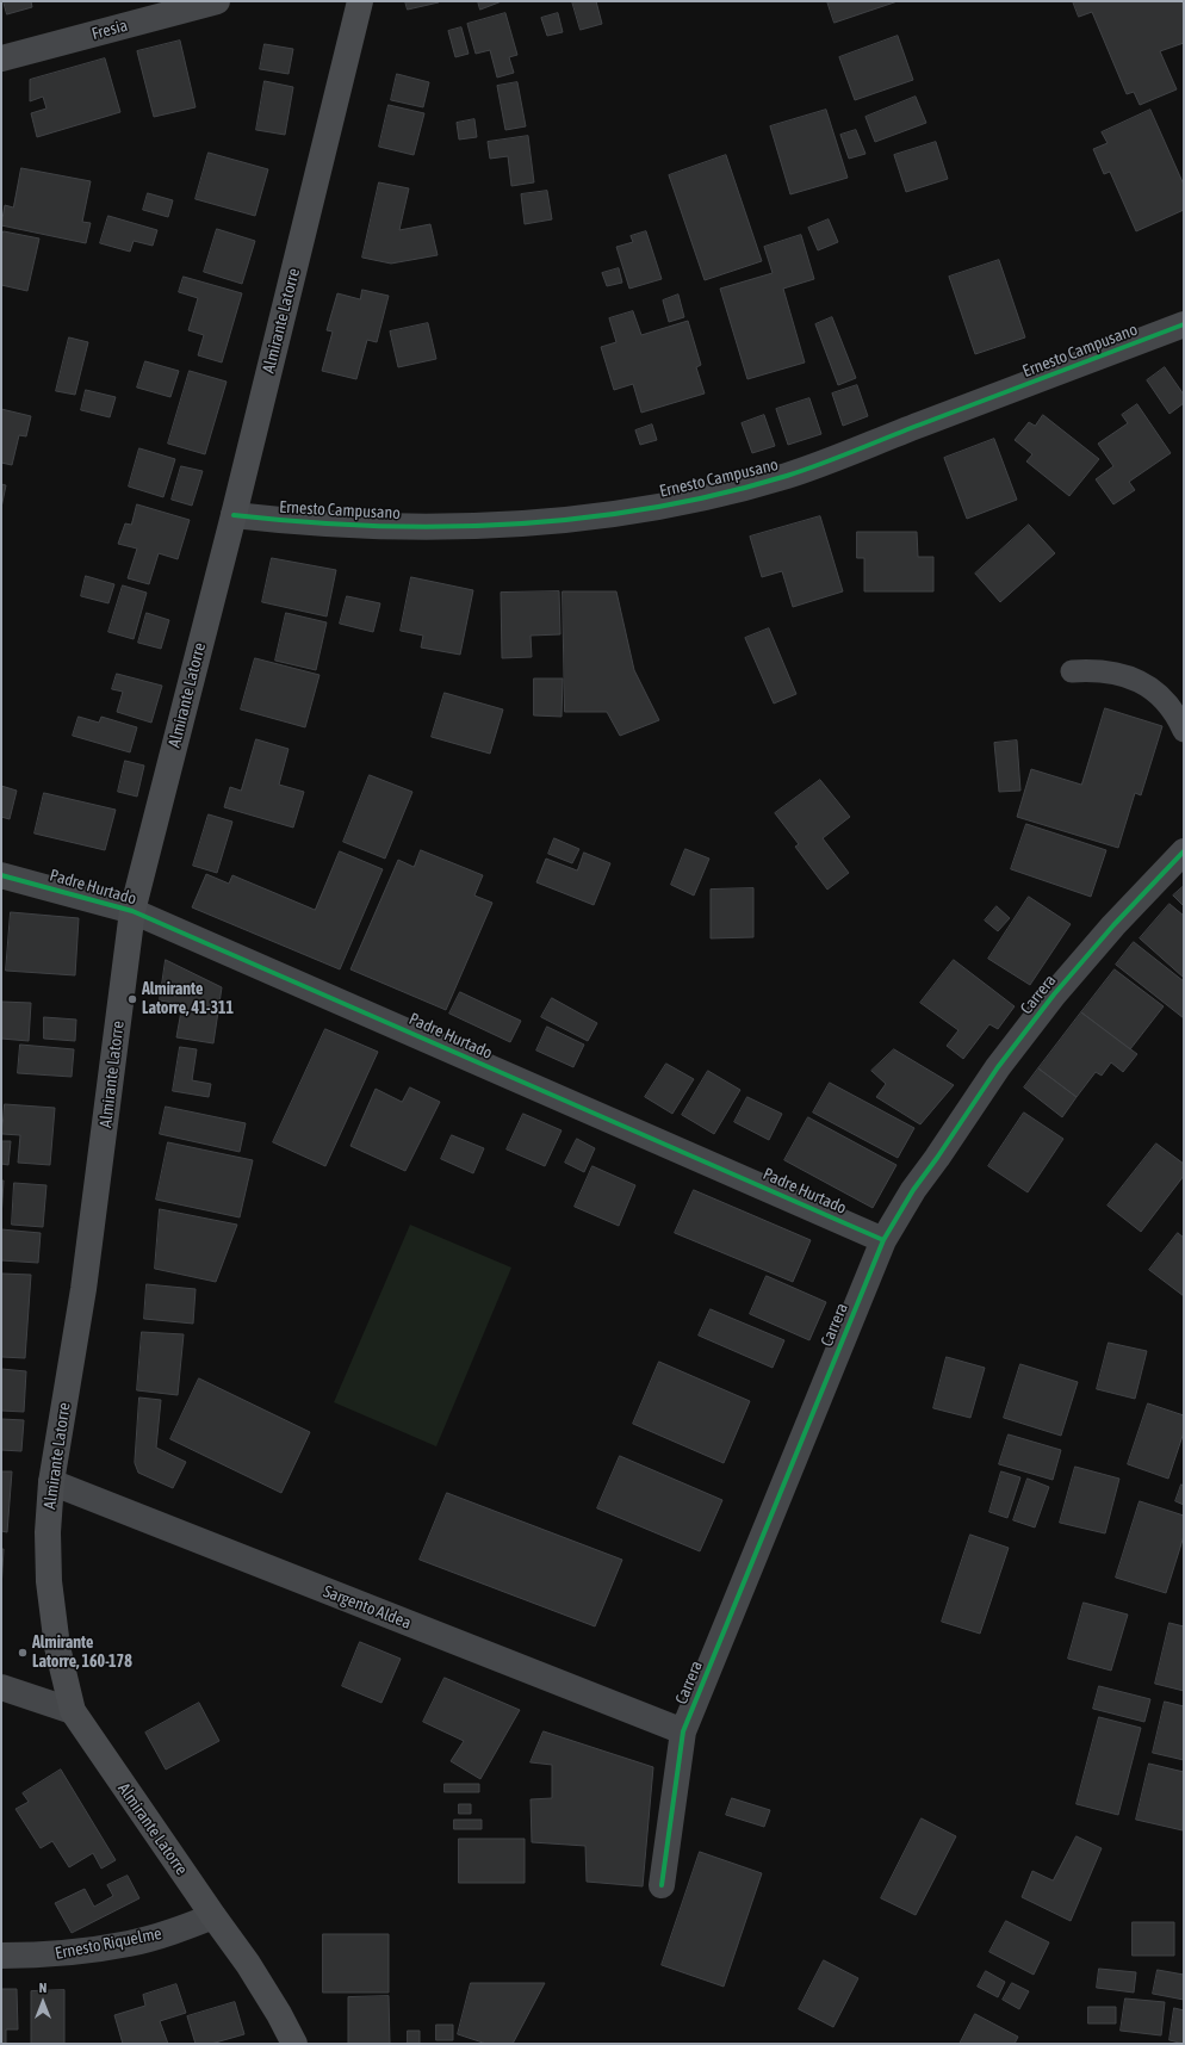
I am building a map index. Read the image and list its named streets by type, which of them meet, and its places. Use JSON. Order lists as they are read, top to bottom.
{
  "streets": {
    "main road": ["Almirante Latorre"],
    "street": [
      "Fresia",
      "Ernesto Campusano",
      "Padre Hurtado",
      "Carrera",
      "Sargento Aldea",
      "Ernesto Riquelme"
    ]
  },
  "crossings": [
    ["Almirante Latorre", "Ernesto Campusano"],
    ["Almirante Latorre", "Padre Hurtado"],
    ["Almirante Latorre", "Sargento Aldea"],
    ["Almirante Latorre", "Ernesto Riquelme"],
    ["Padre Hurtado", "Carrera"],
    ["Carrera", "Sargento Aldea"]
  ],
  "places": ["Almirante Latorre, 41-311", "Almirante Latorre, 160-178"],
  "north": "top"
}
